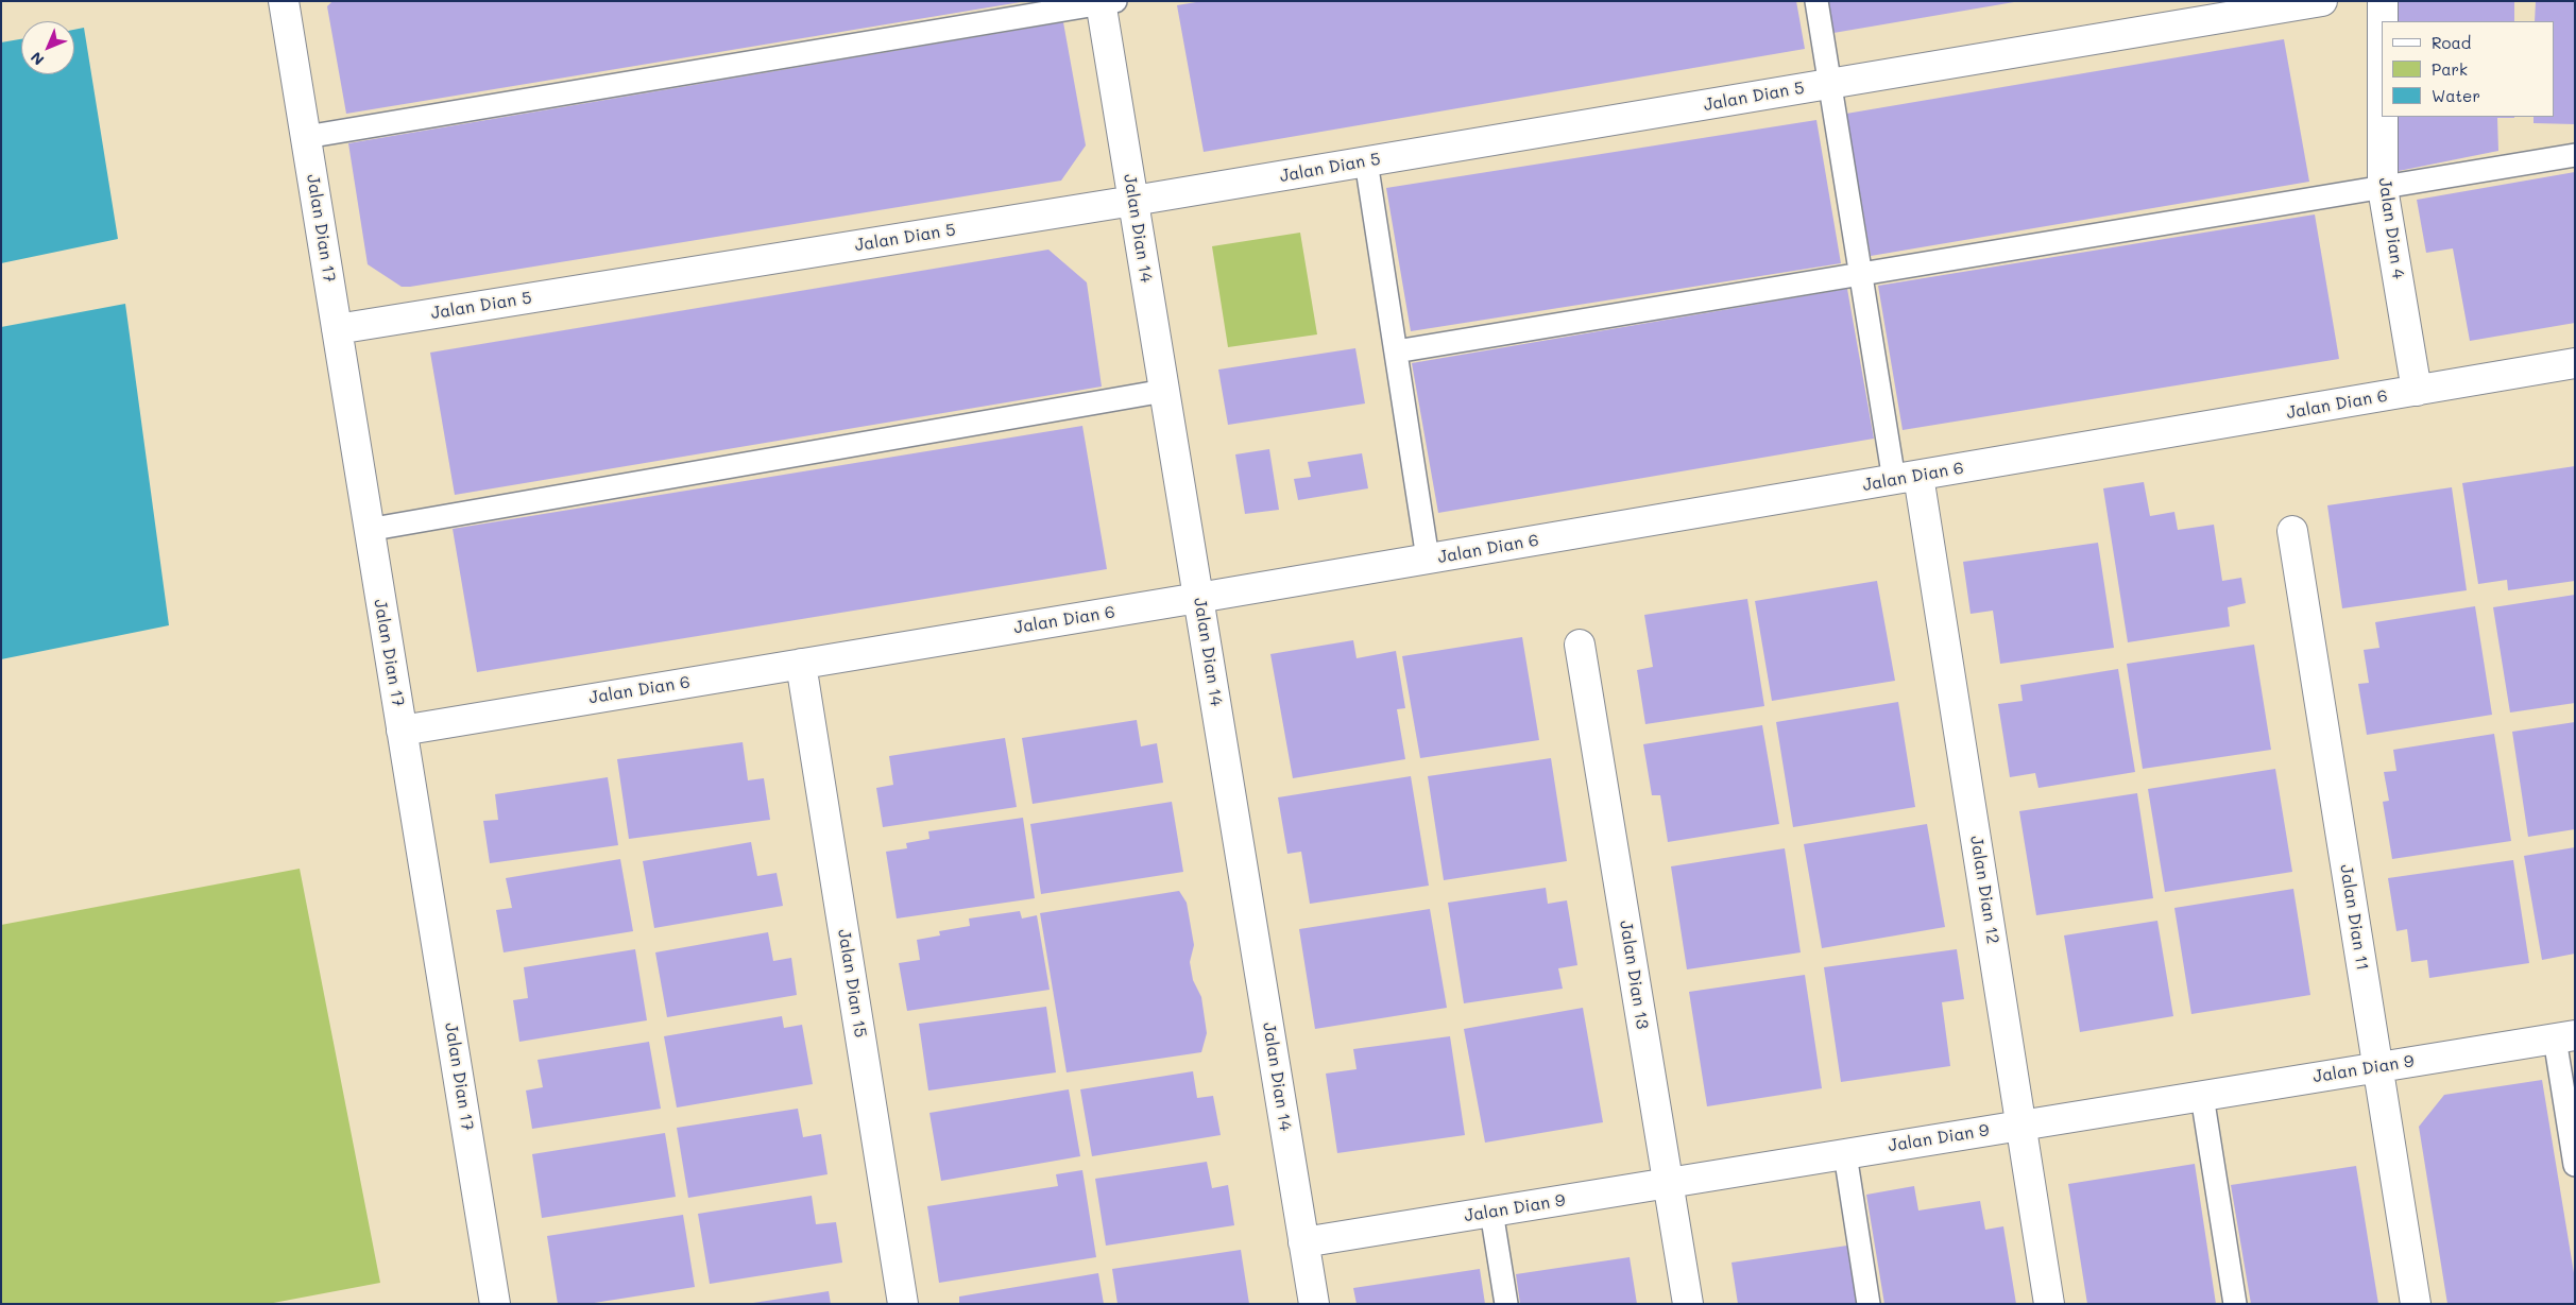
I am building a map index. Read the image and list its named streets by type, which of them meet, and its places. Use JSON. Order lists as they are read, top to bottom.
{
  "streets": {
    "street": [
      "Jalan Dian 5",
      "Jalan Dian 17",
      "Jalan Dian 14",
      "Jalan Dian 4",
      "Jalan Dian 6",
      "Jalan Dian 12",
      "Jalan Dian 11",
      "Jalan Dian 13",
      "Jalan Dian 15",
      "Jalan Dian 9"
    ]
  },
  "crossings": [
    ["Jalan Dian 5", "Jalan Dian 17"],
    ["Jalan Dian 5", "Jalan Dian 14"],
    ["Jalan Dian 17", "Jalan Dian 6"],
    ["Jalan Dian 14", "Jalan Dian 6"],
    ["Jalan Dian 14", "Jalan Dian 9"],
    ["Jalan Dian 4", "Jalan Dian 6"],
    ["Jalan Dian 6", "Jalan Dian 12"],
    ["Jalan Dian 6", "Jalan Dian 15"],
    ["Jalan Dian 12", "Jalan Dian 9"],
    ["Jalan Dian 11", "Jalan Dian 9"],
    ["Jalan Dian 13", "Jalan Dian 9"]
  ],
  "legend": ["Road", "Park", "Water"],
  "north": "bottom left"
}
